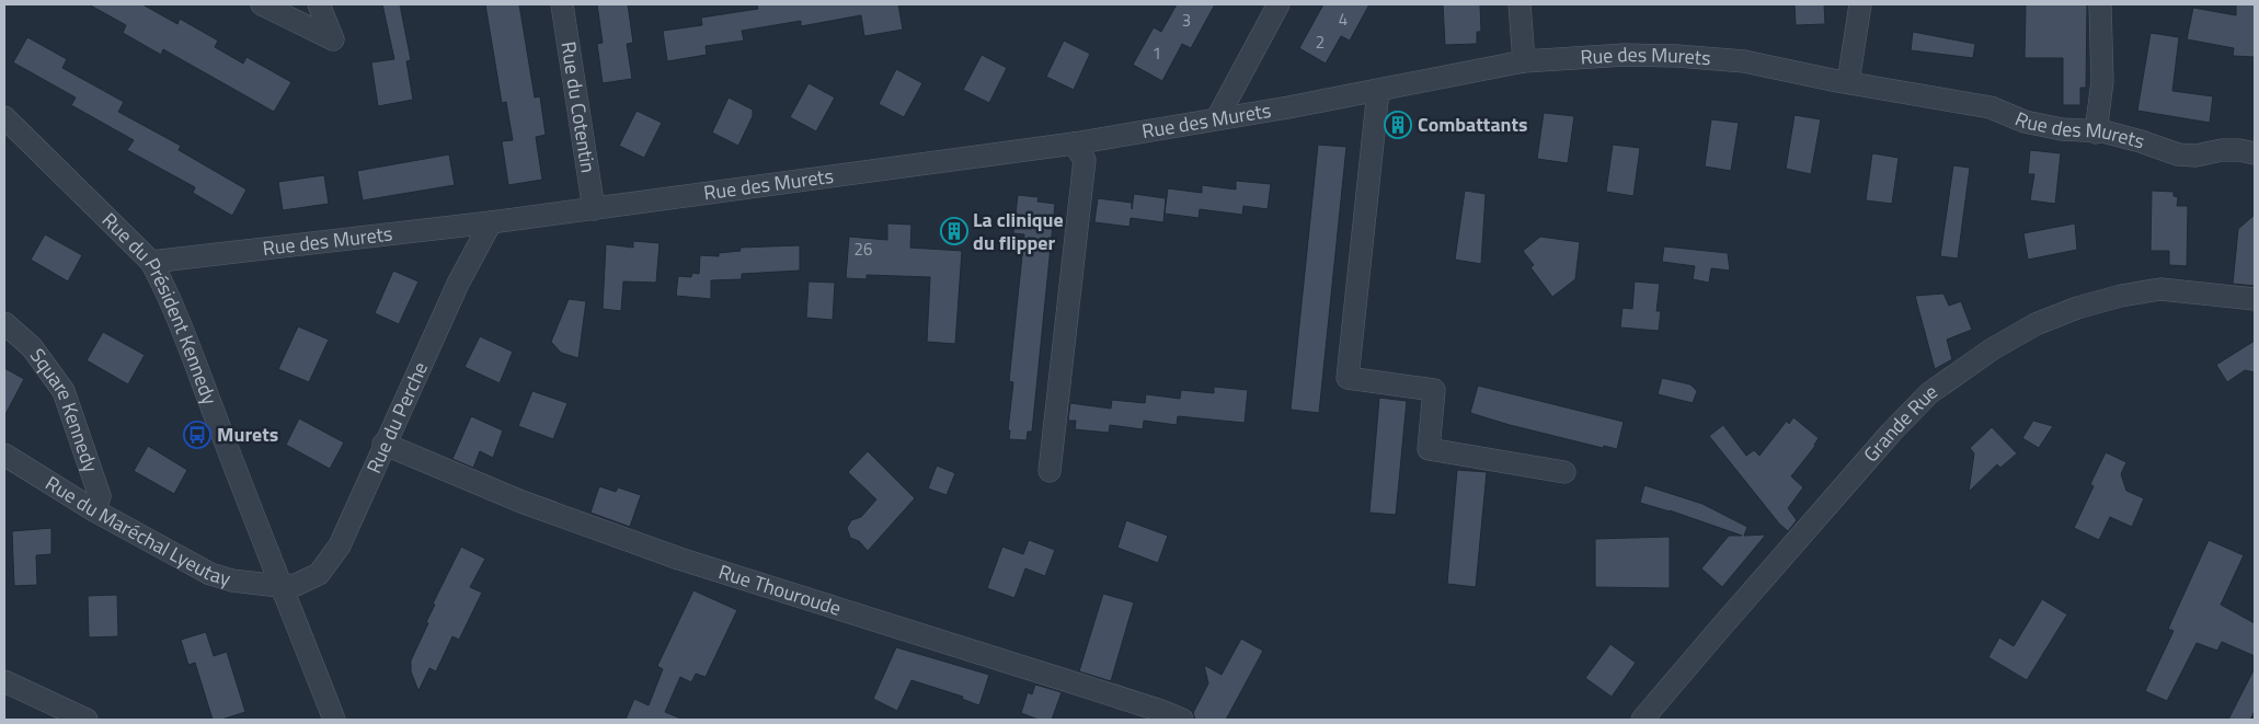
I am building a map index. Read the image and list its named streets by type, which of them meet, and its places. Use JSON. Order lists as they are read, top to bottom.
{
  "streets": {
    "street": [
      "Rue des Murets",
      "Rue du Cotentin",
      "Rue du Président Kennedy",
      "Square Kennedy",
      "Rue du Perche",
      "Grande Rue",
      "Rue du Maréchal Lyeutay",
      "Rue Thouroude"
    ]
  },
  "crossings": [
    ["Rue des Murets", "Rue du Cotentin"],
    ["Rue des Murets", "Rue du Président Kennedy"],
    ["Rue des Murets", "Rue du Perche"],
    ["Rue du Président Kennedy", "Rue du Perche"],
    ["Rue du Président Kennedy", "Rue du Maréchal Lyeutay"],
    ["Square Kennedy", "Rue du Maréchal Lyeutay"],
    ["Rue du Perche", "Rue du Maréchal Lyeutay"],
    ["Rue du Perche", "Rue Thouroude"]
  ],
  "places": {
    "building": ["Combattants", "La clinique du flipper"],
    "bus stop": ["Murets"]
  },
  "house_numbers": [
    "4",
    "3",
    "2",
    "1",
    "26"
  ]
}
